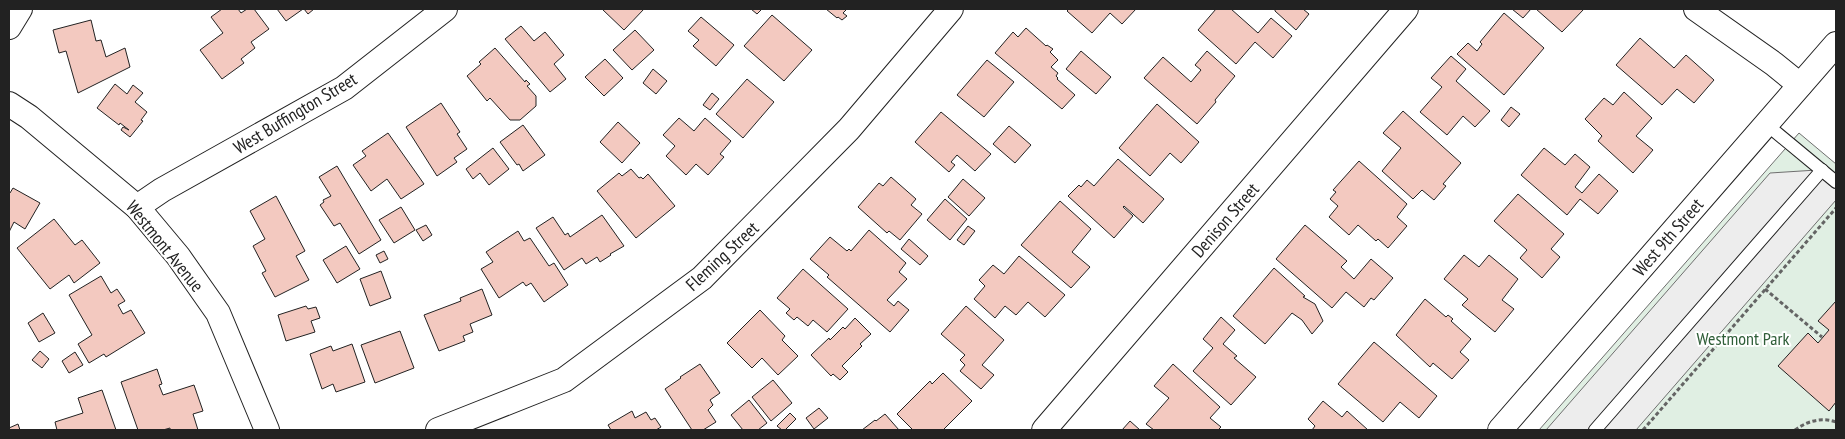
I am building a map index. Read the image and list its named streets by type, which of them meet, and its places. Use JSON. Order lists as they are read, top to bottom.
{
  "streets": {
    "street": [
      "West Buffington Street",
      "Denison Street",
      "West 9th Street",
      "Westmont Avenue",
      "Fleming Street"
    ]
  },
  "crossings": [
    ["West Buffington Street", "Westmont Avenue"]
  ],
  "parks": ["Westmont Park"]
}
